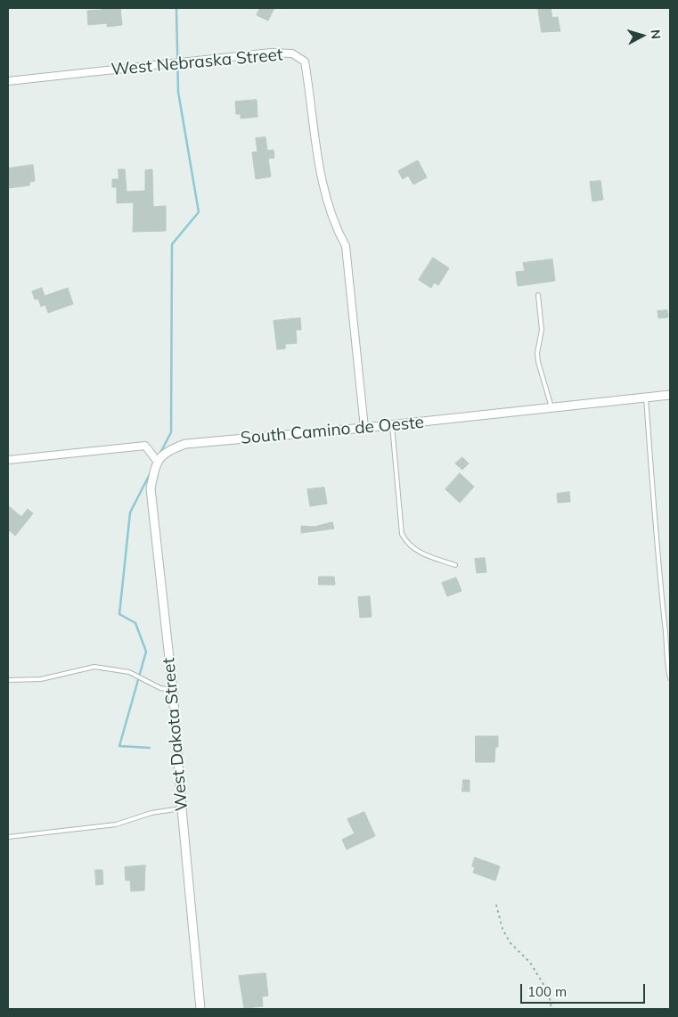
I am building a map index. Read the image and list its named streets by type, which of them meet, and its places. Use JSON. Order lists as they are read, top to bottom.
{
  "streets": {
    "street": ["West Nebraska Street", "South Camino de Oeste", "West Dakota Street"]
  },
  "crossings": [
    ["West Nebraska Street", "South Camino de Oeste"],
    ["South Camino de Oeste", "West Dakota Street"]
  ],
  "scale_bar": "100 m",
  "north": "right"
}
